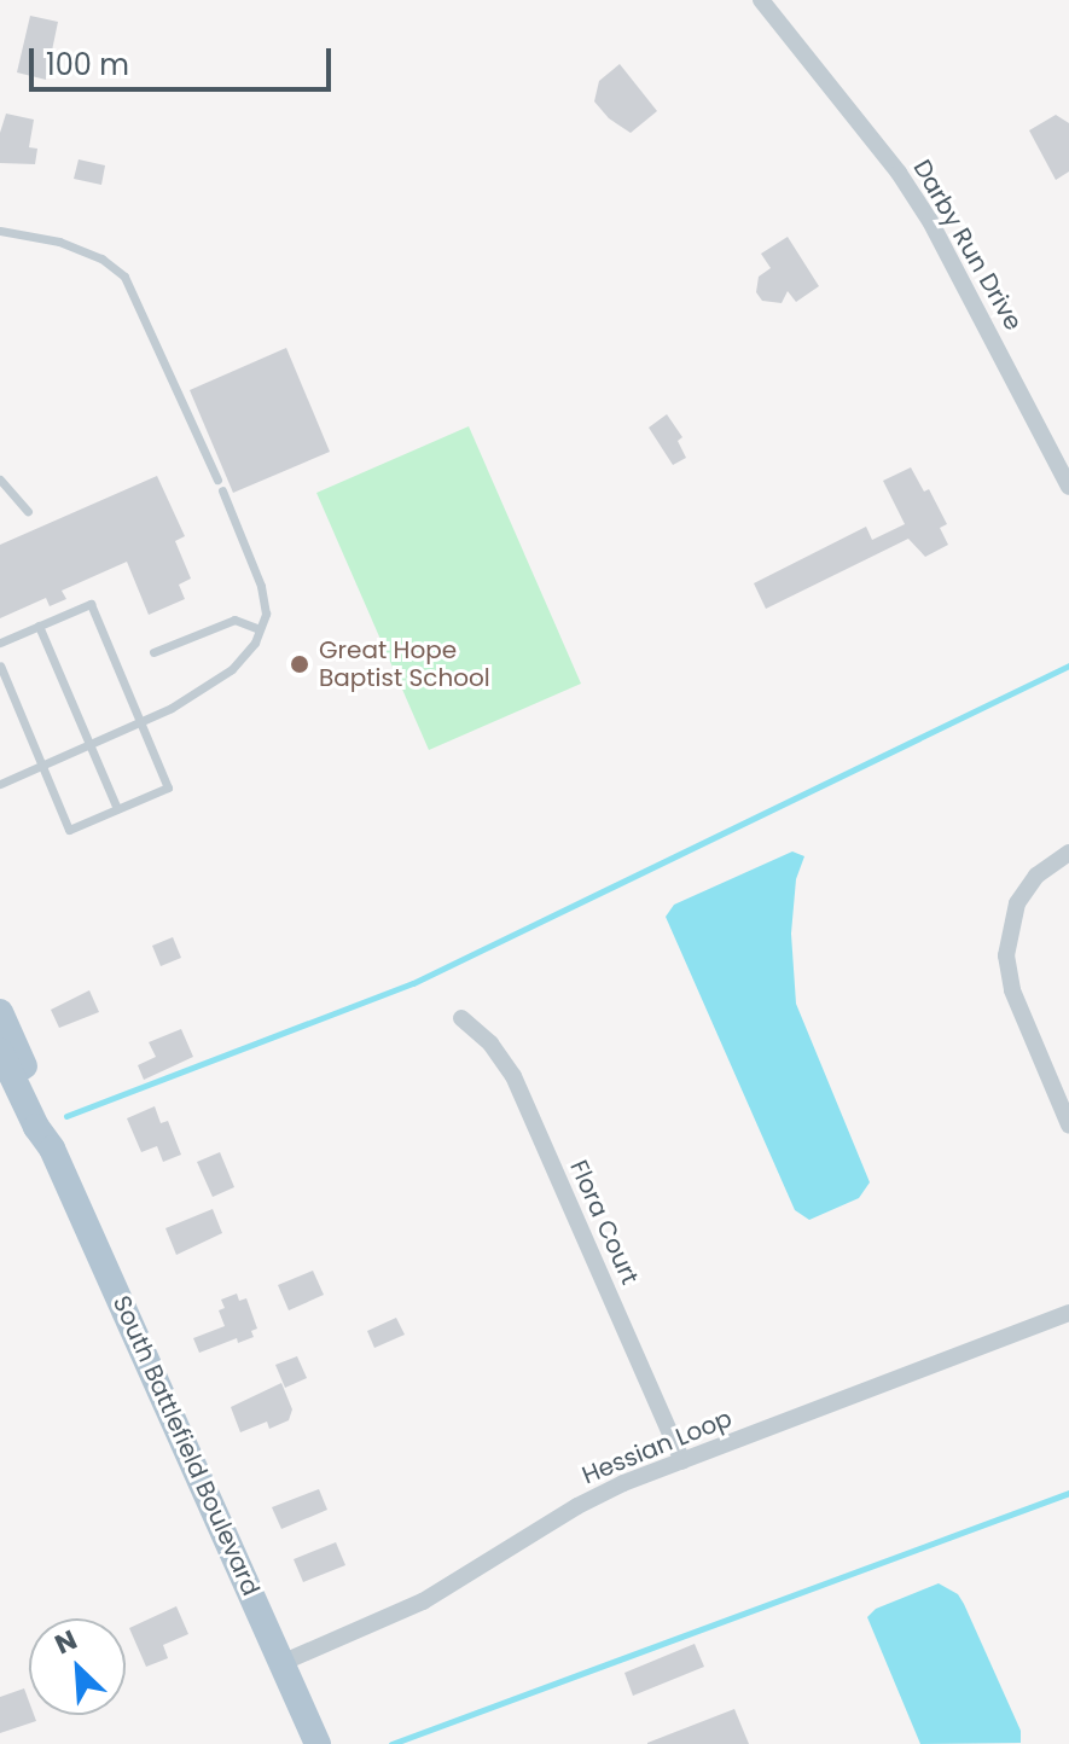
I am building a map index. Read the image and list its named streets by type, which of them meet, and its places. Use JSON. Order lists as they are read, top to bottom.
{
  "streets": {
    "main road": ["South Battlefield Boulevard"],
    "street": ["Darby Run Drive", "Flora Court", "Hessian Loop"]
  },
  "crossings": [
    ["Flora Court", "Hessian Loop"],
    ["South Battlefield Boulevard", "Hessian Loop"]
  ],
  "places": ["Great Hope Baptist School"],
  "scale_bar": "100 m",
  "north": "top left"
}
